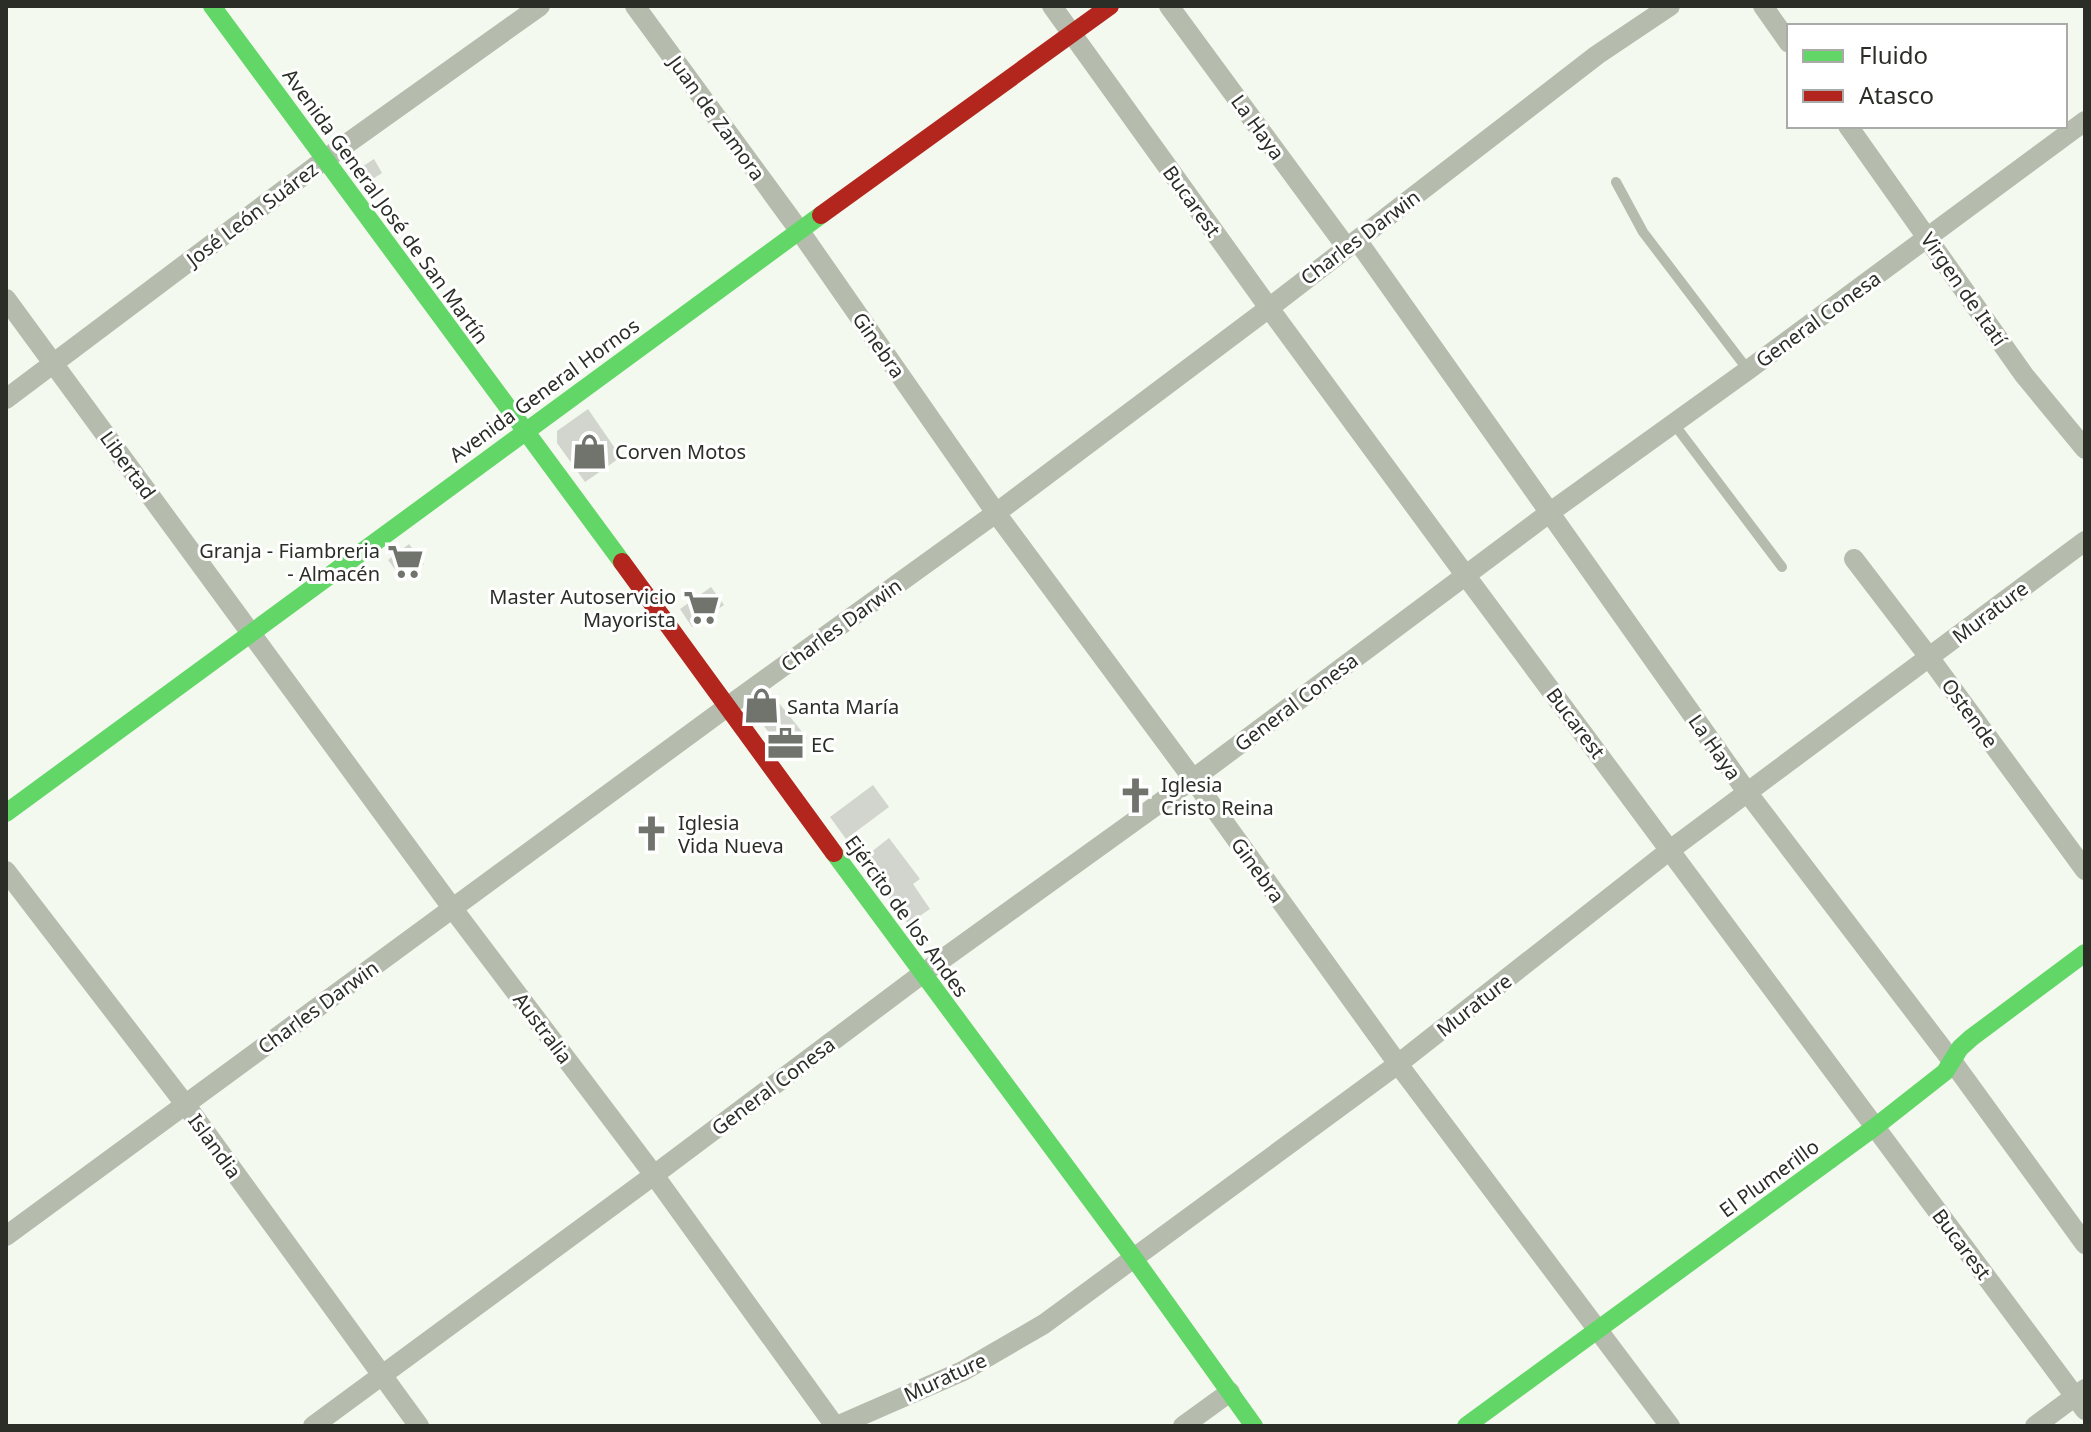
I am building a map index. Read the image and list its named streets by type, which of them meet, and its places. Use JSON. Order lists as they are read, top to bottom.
{
  "streets": {
    "main road": [
      "Avenida General José de San Martín",
      "Avenida General Hornos",
      "Ejército de los Andes",
      "El Plumerillo"
    ],
    "street": [
      "Juan de Zamora",
      "La Haya",
      "Bucarest",
      "José León Suárez",
      "Charles Darwin",
      "Virgen de Itatí",
      "General Conesa",
      "Ginebra",
      "Libertad",
      "Murature",
      "Ostende",
      "Australia",
      "Islandia"
    ]
  },
  "crossings": [
    ["Juan de Zamora", "Ginebra"],
    ["Juan de Zamora", "Avenida General Hornos"],
    ["La Haya", "Charles Darwin"],
    ["La Haya", "General Conesa"],
    ["La Haya", "Murature"],
    ["La Haya", "El Plumerillo"],
    ["Bucarest", "Charles Darwin"],
    ["Bucarest", "General Conesa"],
    ["Bucarest", "Avenida General Hornos"],
    ["Bucarest", "Murature"],
    ["Bucarest", "El Plumerillo"],
    ["Avenida General José de San Martín", "José León Suárez"],
    ["Avenida General José de San Martín", "Avenida General Hornos"],
    ["Avenida General José de San Martín", "Ejército de los Andes"],
    ["José León Suárez", "Libertad"],
    ["Charles Darwin", "Ginebra"],
    ["Charles Darwin", "Ejército de los Andes"],
    ["Charles Darwin", "Australia"],
    ["Charles Darwin", "Islandia"],
    ["Virgen de Itatí", "General Conesa"],
    ["General Conesa", "Ginebra"],
    ["General Conesa", "Ejército de los Andes"],
    ["General Conesa", "Australia"],
    ["General Conesa", "Islandia"],
    ["Ginebra", "Avenida General Hornos"],
    ["Ginebra", "Murature"],
    ["Ginebra", "El Plumerillo"],
    ["Avenida General Hornos", "Libertad"],
    ["Avenida General Hornos", "Ejército de los Andes"],
    ["Avenida General Hornos", "Australia"],
    ["Libertad", "Australia"],
    ["Murature", "Ostende"],
    ["Murature", "Ejército de los Andes"],
    ["Murature", "Australia"]
  ],
  "places": {
    "shop": ["Corven Motos", "Santa María"],
    "supermarket": ["Granja - Fiambreria - Almacén", "Master Autoservicio Mayorista"],
    "office": ["EC"],
    "church": ["Iglesia Cristo Reina", "Iglesia Vida Nueva"]
  },
  "legend": ["Fluido", "Atasco"]
}
